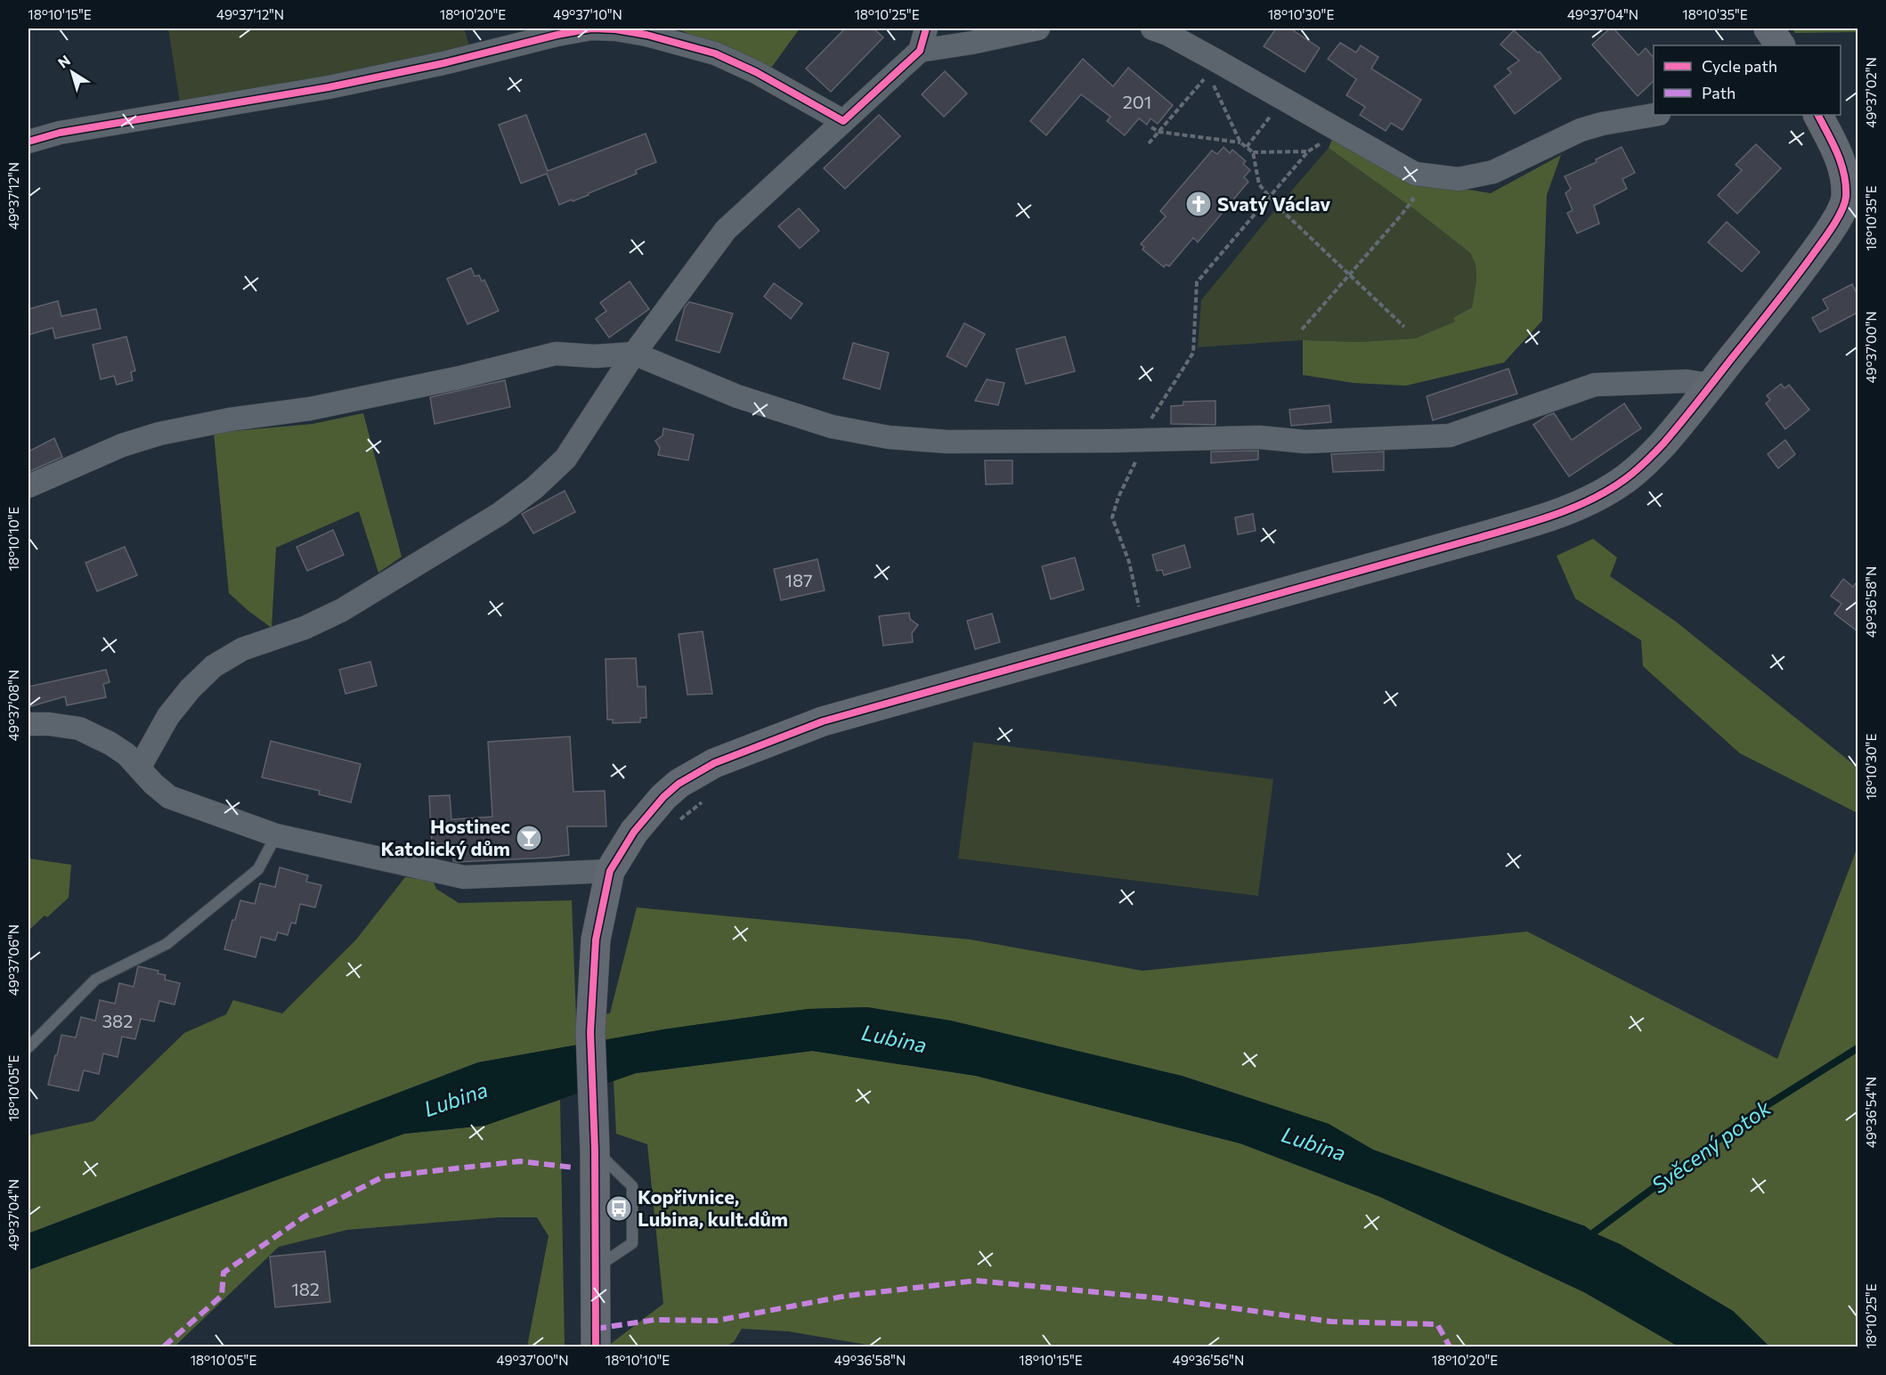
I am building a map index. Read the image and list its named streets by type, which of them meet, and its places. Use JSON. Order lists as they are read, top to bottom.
{
  "water": ["Lubina", "Svěcený potok"],
  "places": {
    "church": ["Svatý Václav"],
    "bar": ["Hostinec Katolický dům"],
    "bus stop": ["Kopřivnice, Lubina, kult.dům"]
  },
  "house_numbers": [
    "201",
    "187",
    "382",
    "182"
  ],
  "legend": ["Cycle path", "Path"],
  "north": "top left",
  "coordinates": [
    "18°10'15\"E",
    "49°37'12\"N",
    "18°10'20\"E",
    "49°37'10\"N",
    "18°10'25\"E",
    "18°10'30\"E",
    "49°37'04\"N",
    "18°10'35\"E",
    "49°37'02\"N",
    "49°37'00\"N",
    "18°10'10\"E",
    "49°36'58\"N",
    "49°37'08\"N",
    "49°37'06\"N",
    "18°10'05\"E",
    "49°36'54\"N",
    "49°36'56\"N"
  ]
}
